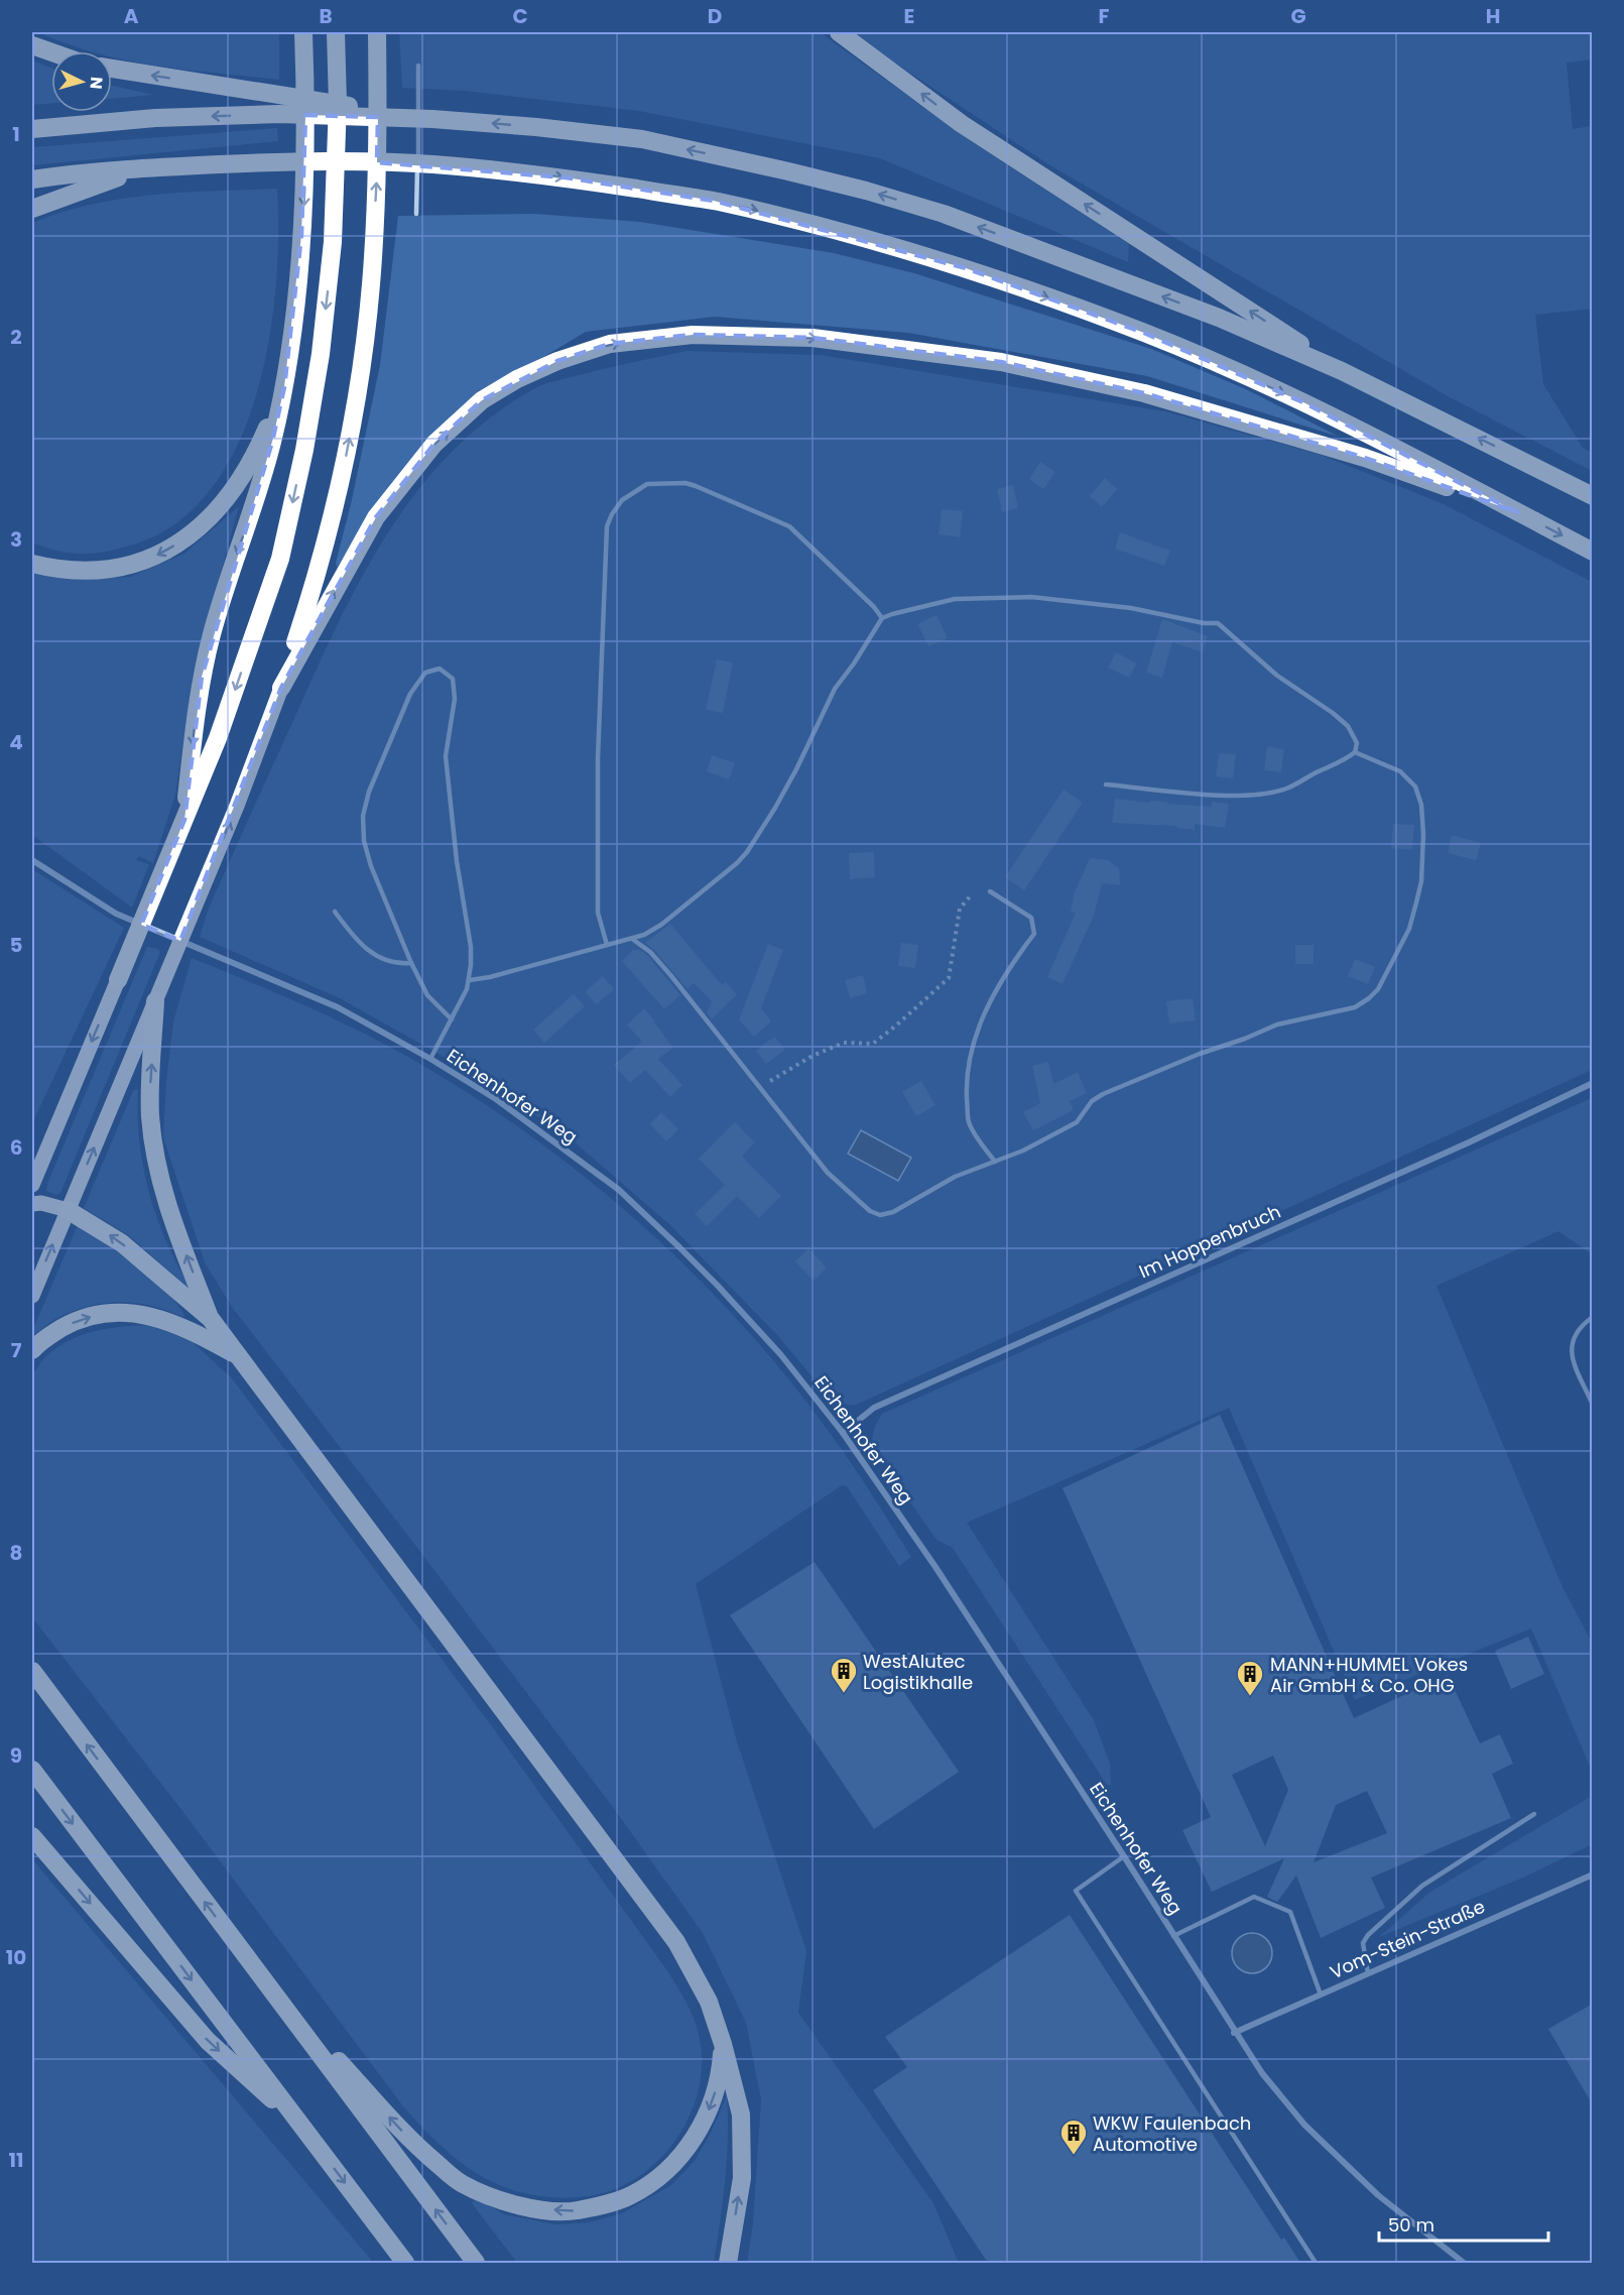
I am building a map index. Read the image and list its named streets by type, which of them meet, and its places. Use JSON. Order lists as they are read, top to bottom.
{
  "streets": {
    "street": ["Eichenhofer Weg", "Im Hoppenbruch", "Vom-Stein-Straße"]
  },
  "crossings": [
    ["Eichenhofer Weg", "Im Hoppenbruch"],
    ["Eichenhofer Weg", "Vom-Stein-Straße"]
  ],
  "places": {
    "building": ["WestAlutec Logistikhalle", "MANN+HUMMEL Vokes Air GmbH & Co. OHG", "WKW Faulenbach Automotive"]
  },
  "scale_bar": "50 m",
  "north": "right",
  "grid": {
    "columns": [
      "A",
      "B",
      "C",
      "D",
      "E",
      "F",
      "G",
      "H"
    ],
    "rows": [
      "1",
      "2",
      "3",
      "4",
      "5",
      "6",
      "7",
      "8",
      "9",
      "10",
      "11"
    ]
  }
}
